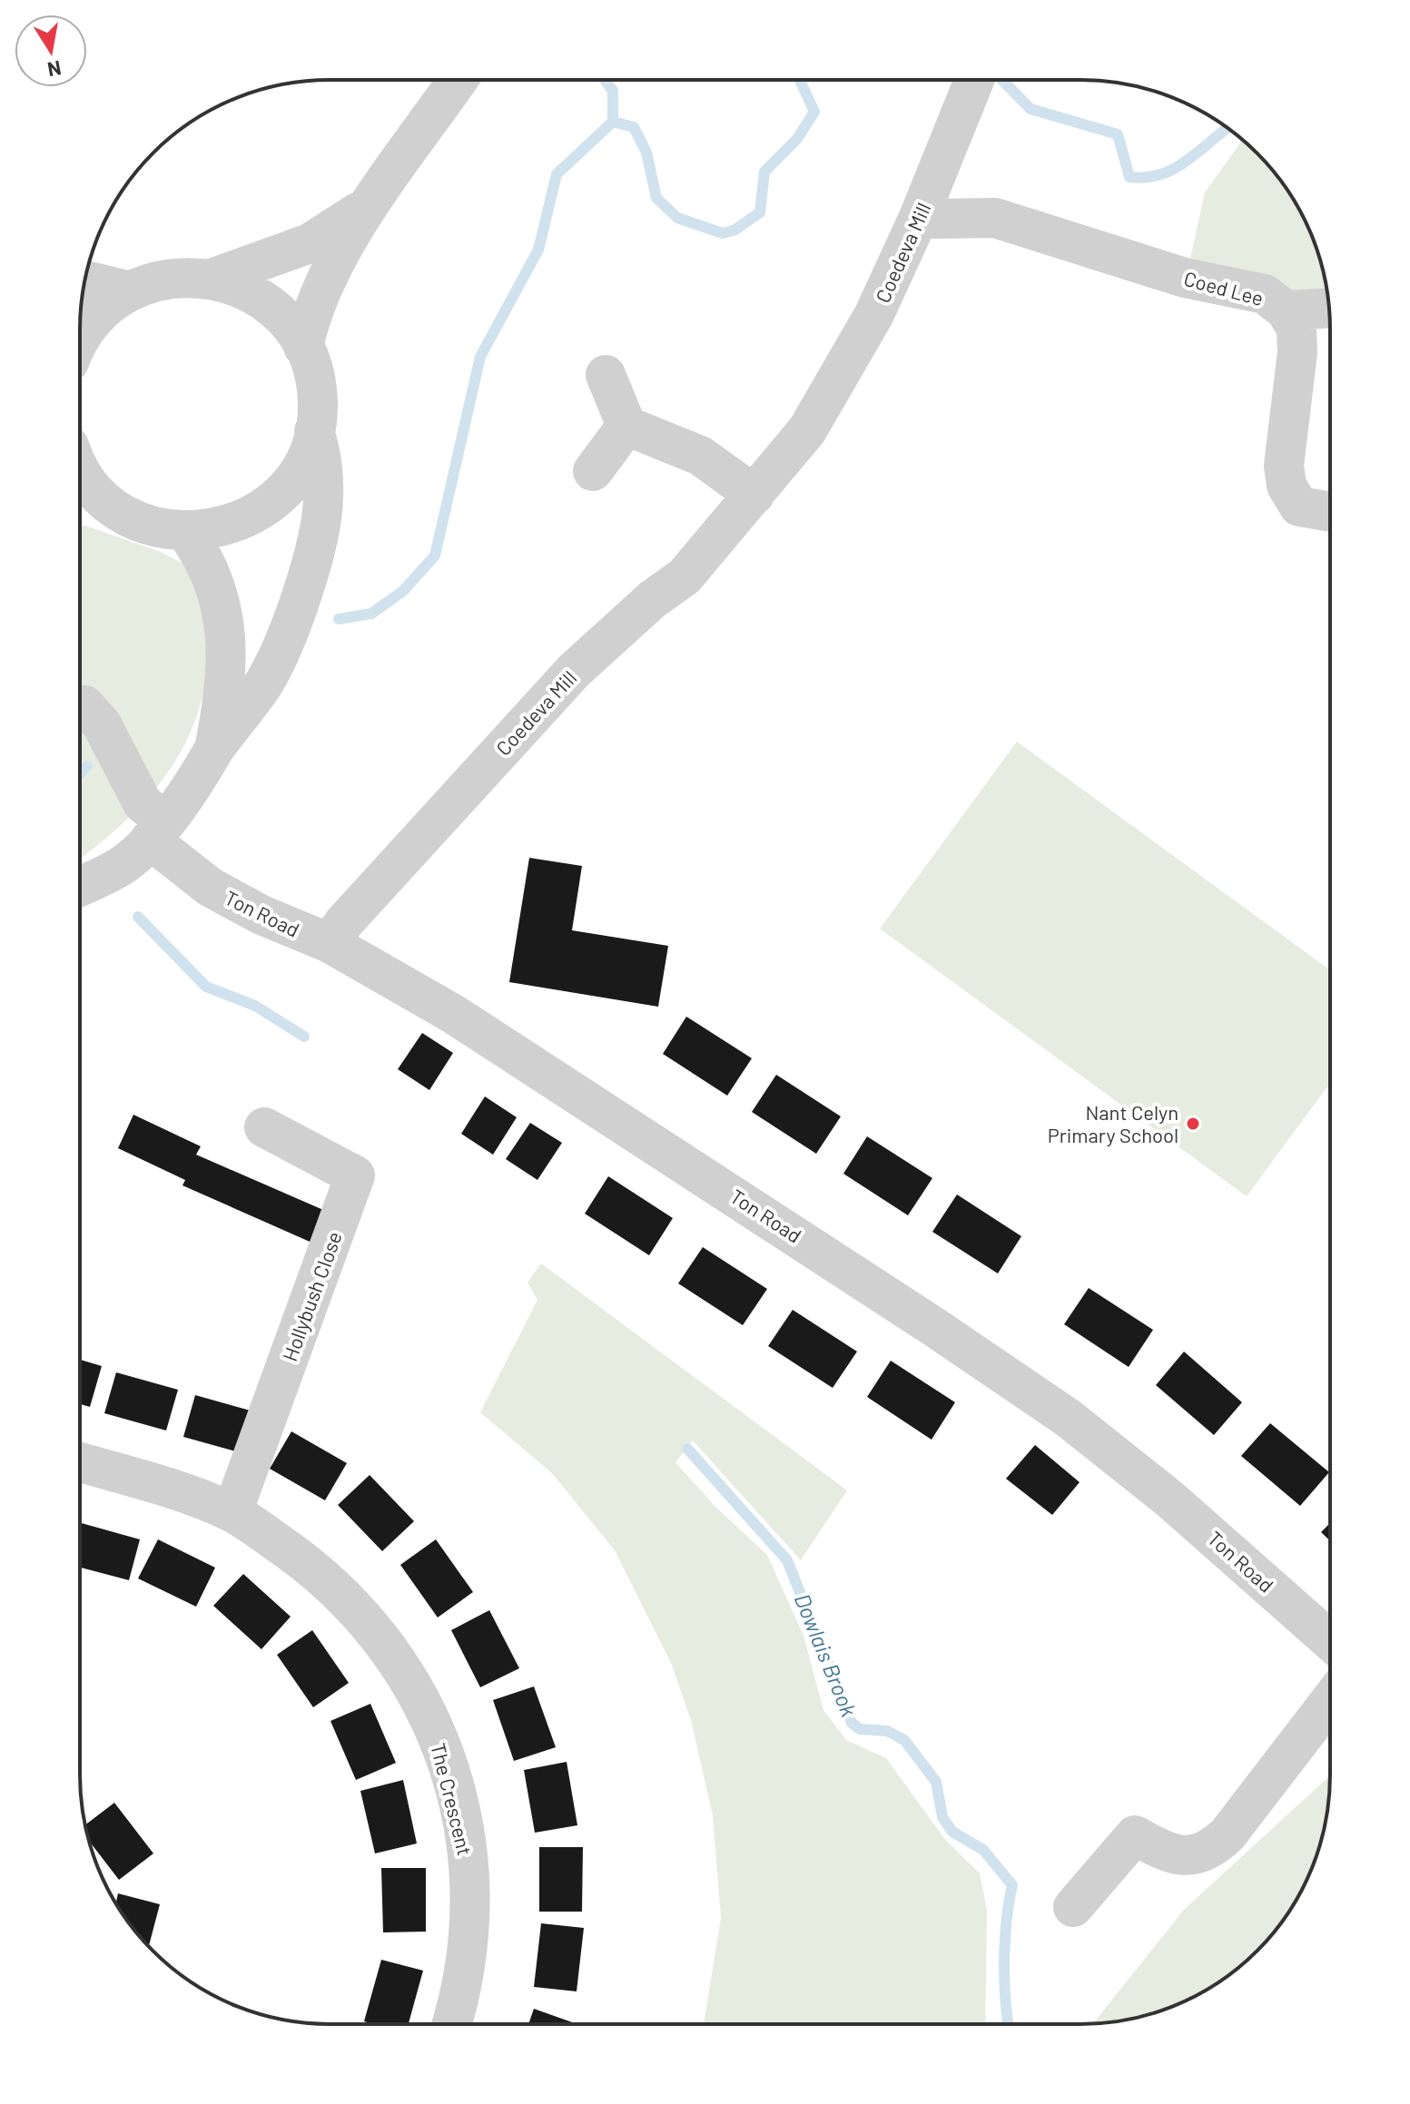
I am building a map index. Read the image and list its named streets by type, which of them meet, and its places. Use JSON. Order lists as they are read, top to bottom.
{
  "streets": {
    "street": [
      "Coedeva Mill",
      "Coed Lee",
      "Ton Road",
      "Hollybush Close",
      "The Crescent"
    ]
  },
  "crossings": [
    ["Coedeva Mill", "Coed Lee"],
    ["Coedeva Mill", "Ton Road"],
    ["Hollybush Close", "The Crescent"]
  ],
  "water": ["Dowlais Brook"],
  "places": ["Nant Celyn Primary School"],
  "north": "bottom"
}
